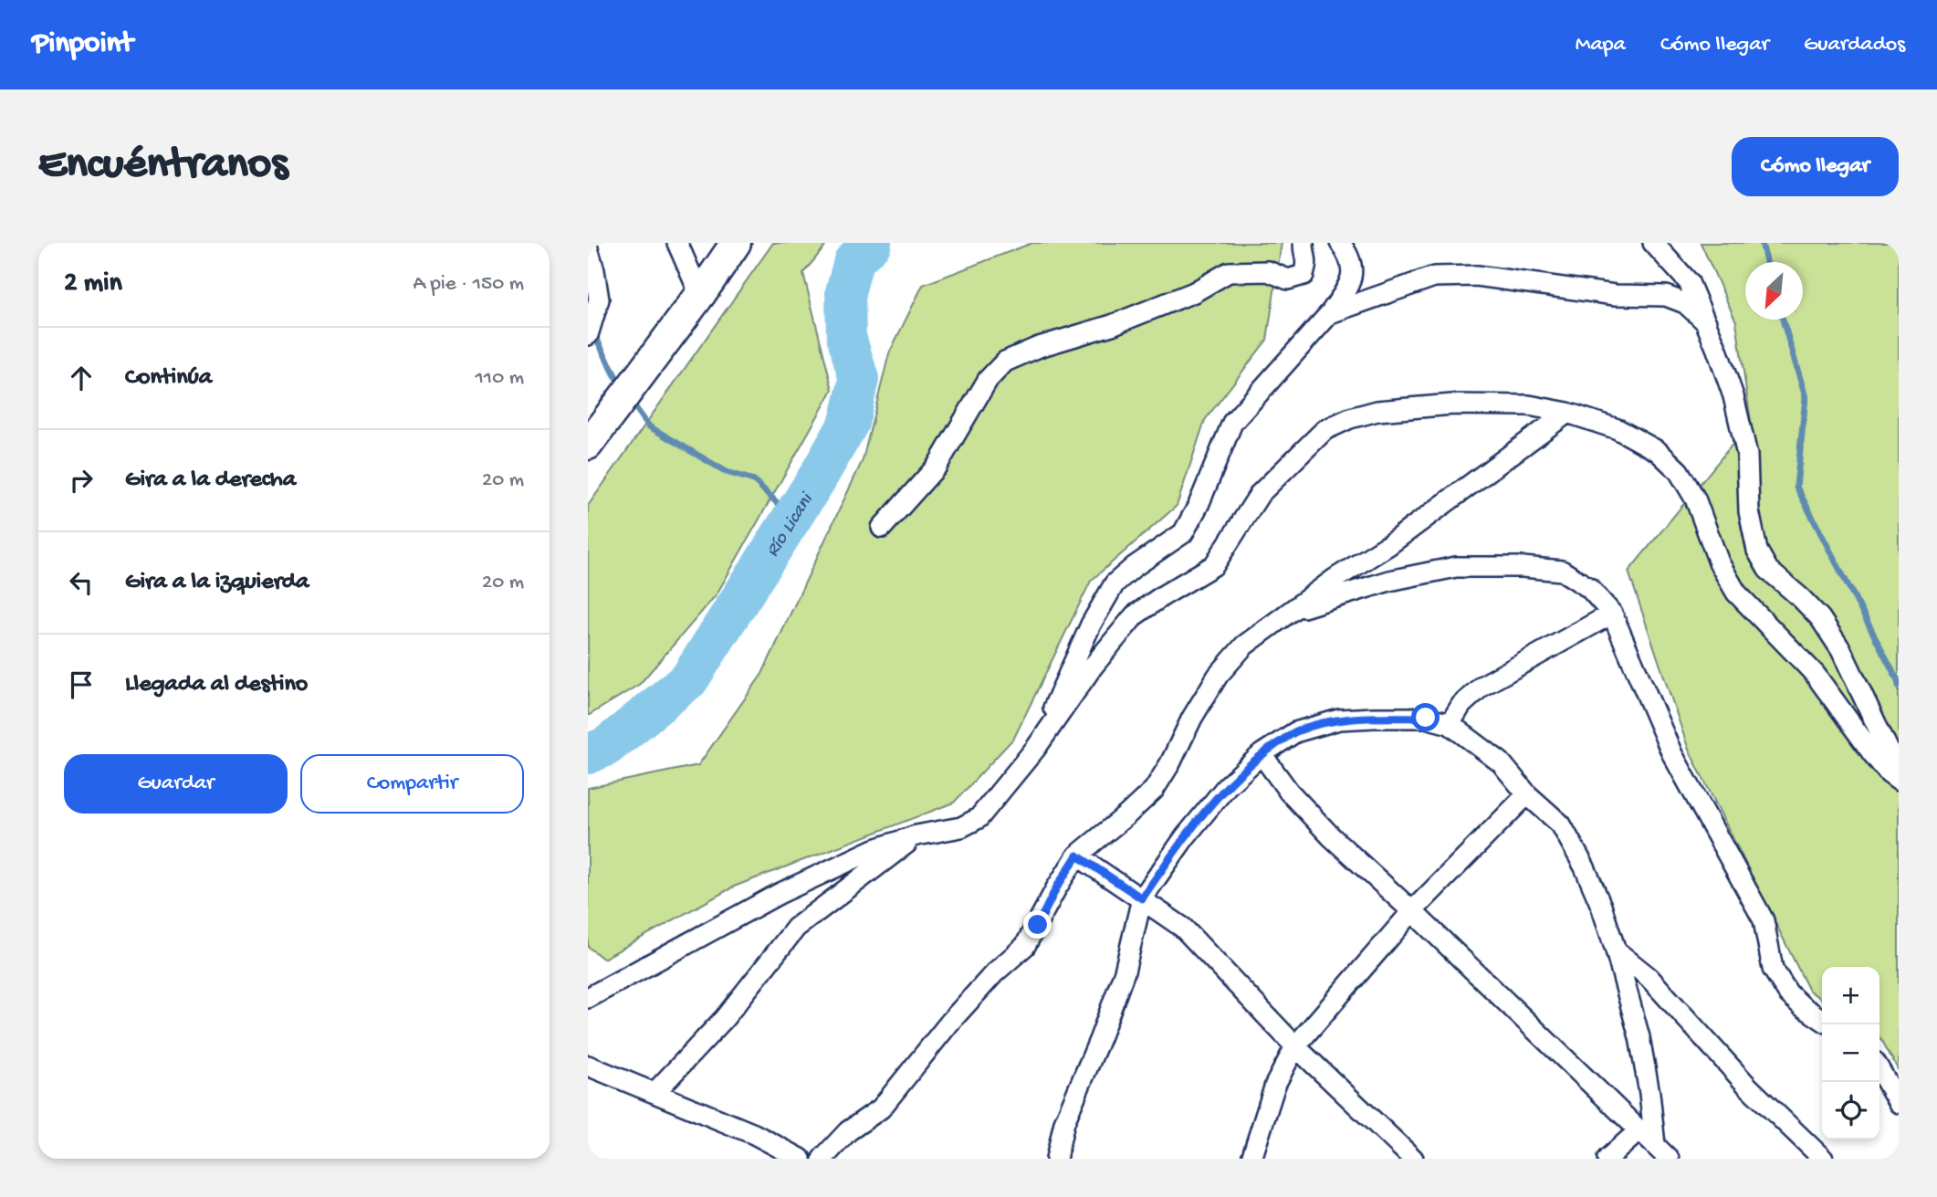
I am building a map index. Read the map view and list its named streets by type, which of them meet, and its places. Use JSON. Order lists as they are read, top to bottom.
{
  "water": ["Río Licani"],
  "north": "bottom left",
  "page": {
    "header": "Pinpoint",
    "nav": ["Mapa", "Cómo llegar", "Guardados"],
    "buttons": [
      "Cómo llegar",
      ["Guardar", "Compartir"]
    ],
    "title": "Encuéntranos",
    "heading": ["2 min", "A pie · 150 m"],
    "list": [
      ["Continúa", "110 m"],
      ["Gira a la derecha", "20 m"],
      ["Gira a la izquierda", "20 m"],
      "Llegada al destino"
    ],
    "map_buttons": ["+", "−"]
  }
}
